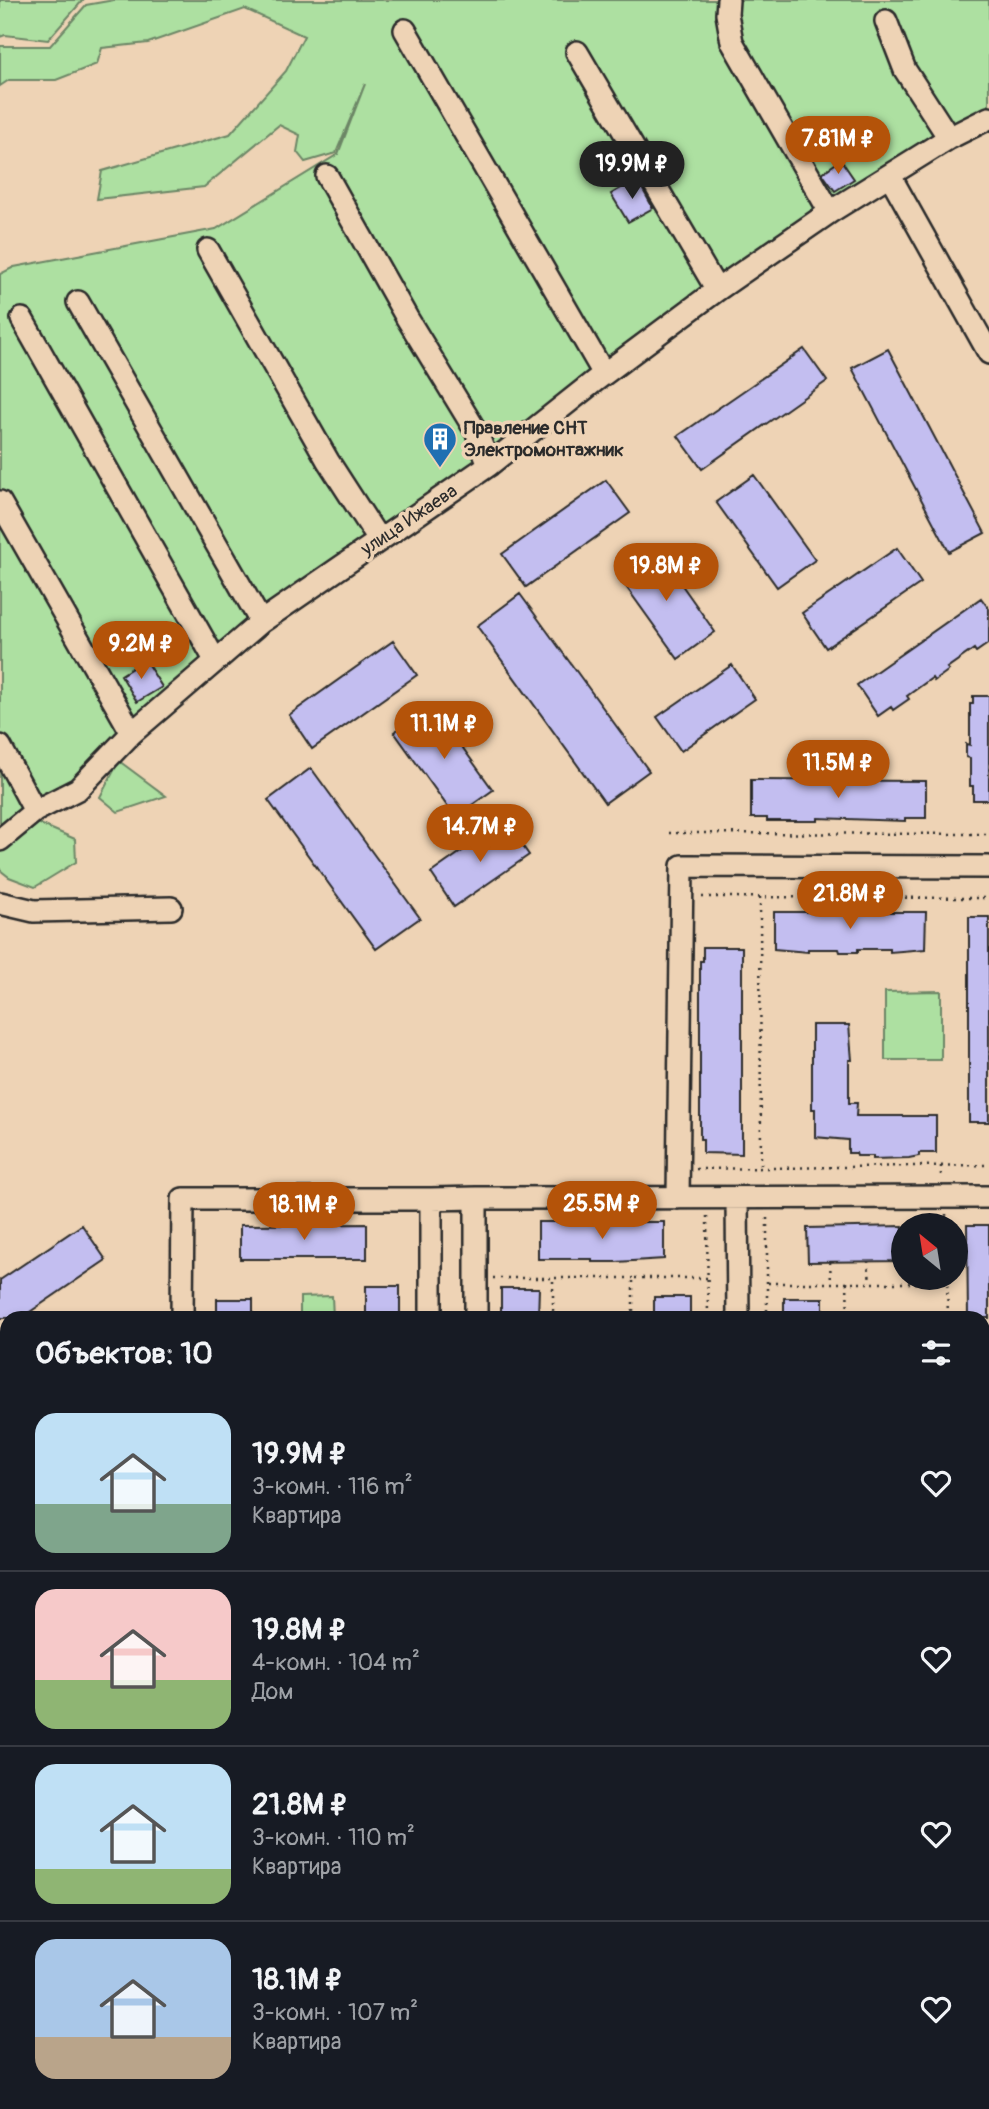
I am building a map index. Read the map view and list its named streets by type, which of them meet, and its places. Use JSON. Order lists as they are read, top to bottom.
{
  "streets": {
    "street": ["улица Ижаева"]
  },
  "places": {
    "building": ["Правление СНТ Электромонтажник"]
  },
  "north": "top left",
  "page": {
    "price": [
      "7.81M ₽",
      "19.9M ₽",
      "19.8M ₽",
      "9.2M ₽",
      "11.1M ₽",
      "11.5M ₽",
      "14.7M ₽",
      "21.8M ₽",
      "25.5M ₽",
      "18.1M ₽"
    ],
    "heading": "Объектов: 10",
    "list": [
      {
        "name": "19.9M ₽",
        "note": "3-комн. · 116 m² · Квартира"
      },
      {
        "name": "19.8M ₽",
        "note": "4-комн. · 104 m² · Дом"
      },
      {
        "name": "21.8M ₽",
        "note": "3-комн. · 110 m² · Квартира"
      },
      {
        "name": "18.1M ₽",
        "note": "3-комн. · 107 m² · Квартира"
      }
    ]
  }
}
